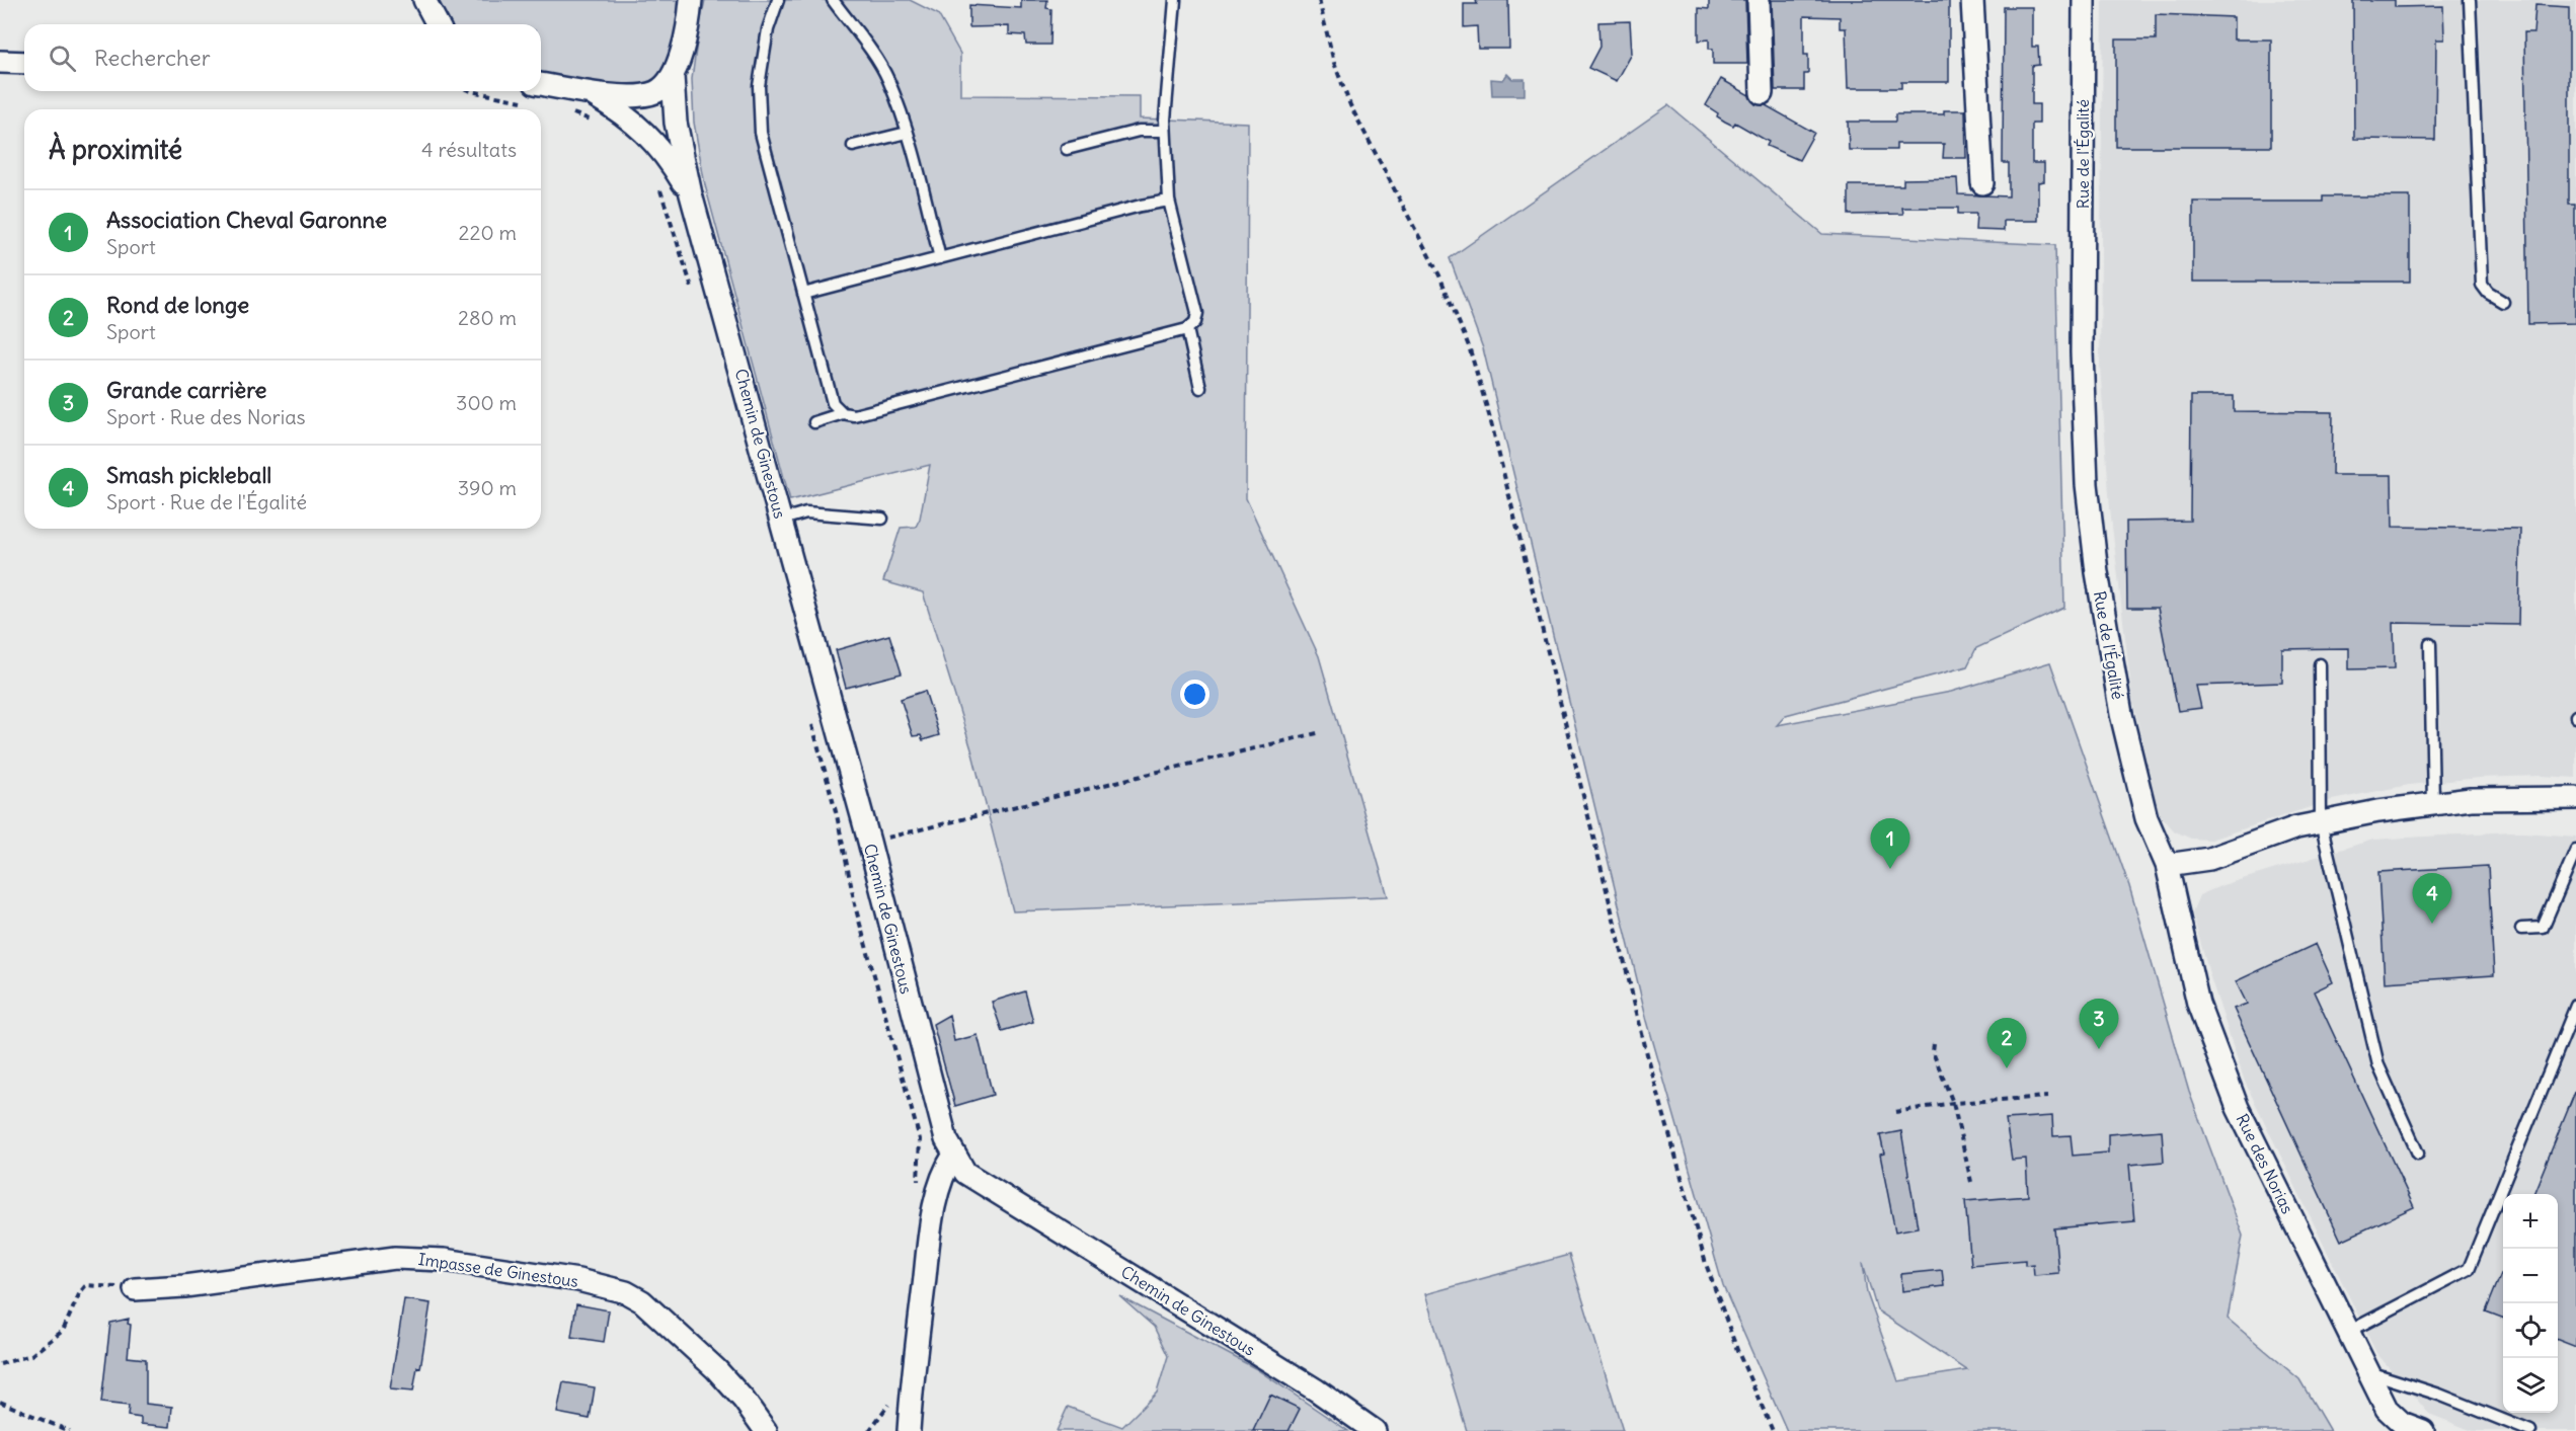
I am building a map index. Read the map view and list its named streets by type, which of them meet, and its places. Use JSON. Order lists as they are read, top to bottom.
{
  "streets": {
    "street": [
      "Rue de l'Égalité",
      "Chemin de Ginestous",
      "Rue des Norias",
      "Impasse de Ginestous"
    ]
  },
  "crossings": [
    ["Rue de l'Égalité", "Rue des Norias"]
  ],
  "page": {
    "search": "Rechercher",
    "heading": ["À proximité", "4 résultats"],
    "list": [
      {
        "mark": "1",
        "name": "Association Cheval Garonne",
        "note": "Sport",
        "value": "220 m"
      },
      {
        "mark": "2",
        "name": "Rond de longe",
        "note": "Sport",
        "value": "280 m"
      },
      {
        "mark": "3",
        "name": "Grande carrière",
        "note": "Sport · Rue des Norias",
        "value": "300 m"
      },
      {
        "mark": "4",
        "name": "Smash pickleball",
        "note": "Sport · Rue de l'Égalité",
        "value": "390 m"
      }
    ],
    "pins": [
      "1",
      "4",
      "3",
      "2"
    ],
    "map_buttons": ["+", "−"]
  }
}
